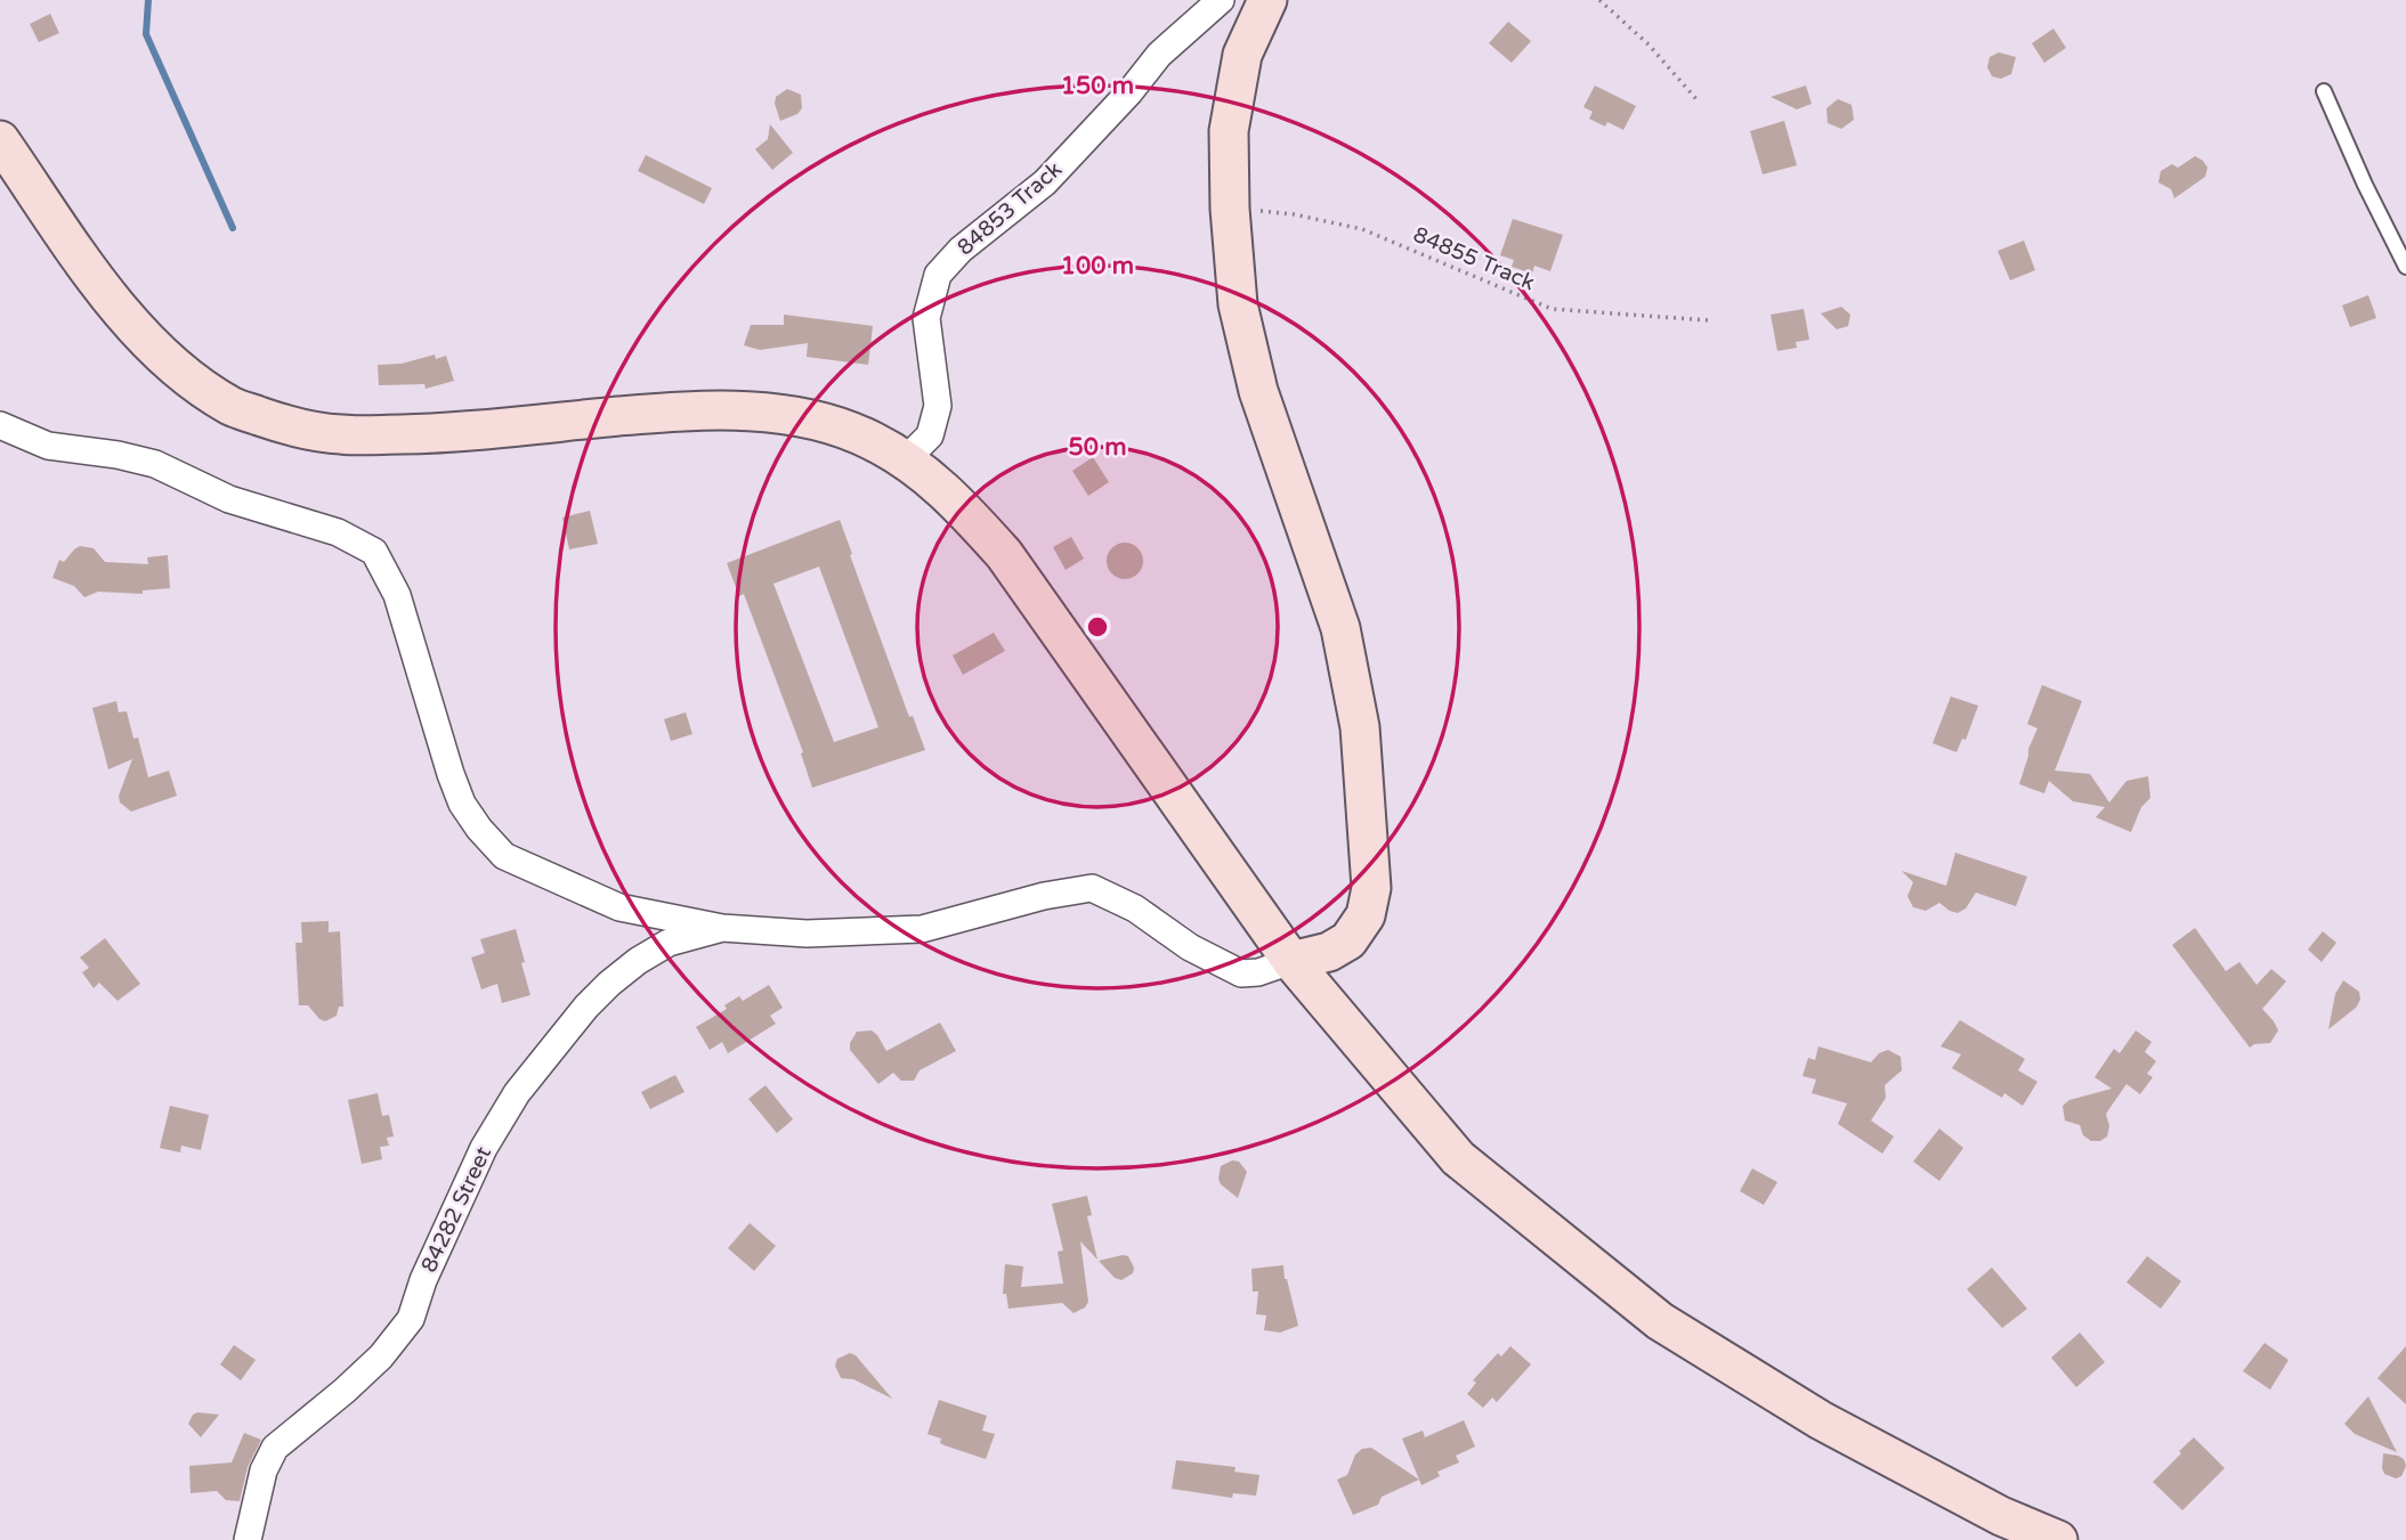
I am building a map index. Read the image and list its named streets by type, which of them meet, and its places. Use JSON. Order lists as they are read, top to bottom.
{
  "streets": {
    "street": ["84853 Track", "84282 Street"],
    "path": ["84855 Track"]
  },
  "rings": ["150 m", "100 m", "50 m"]
}
